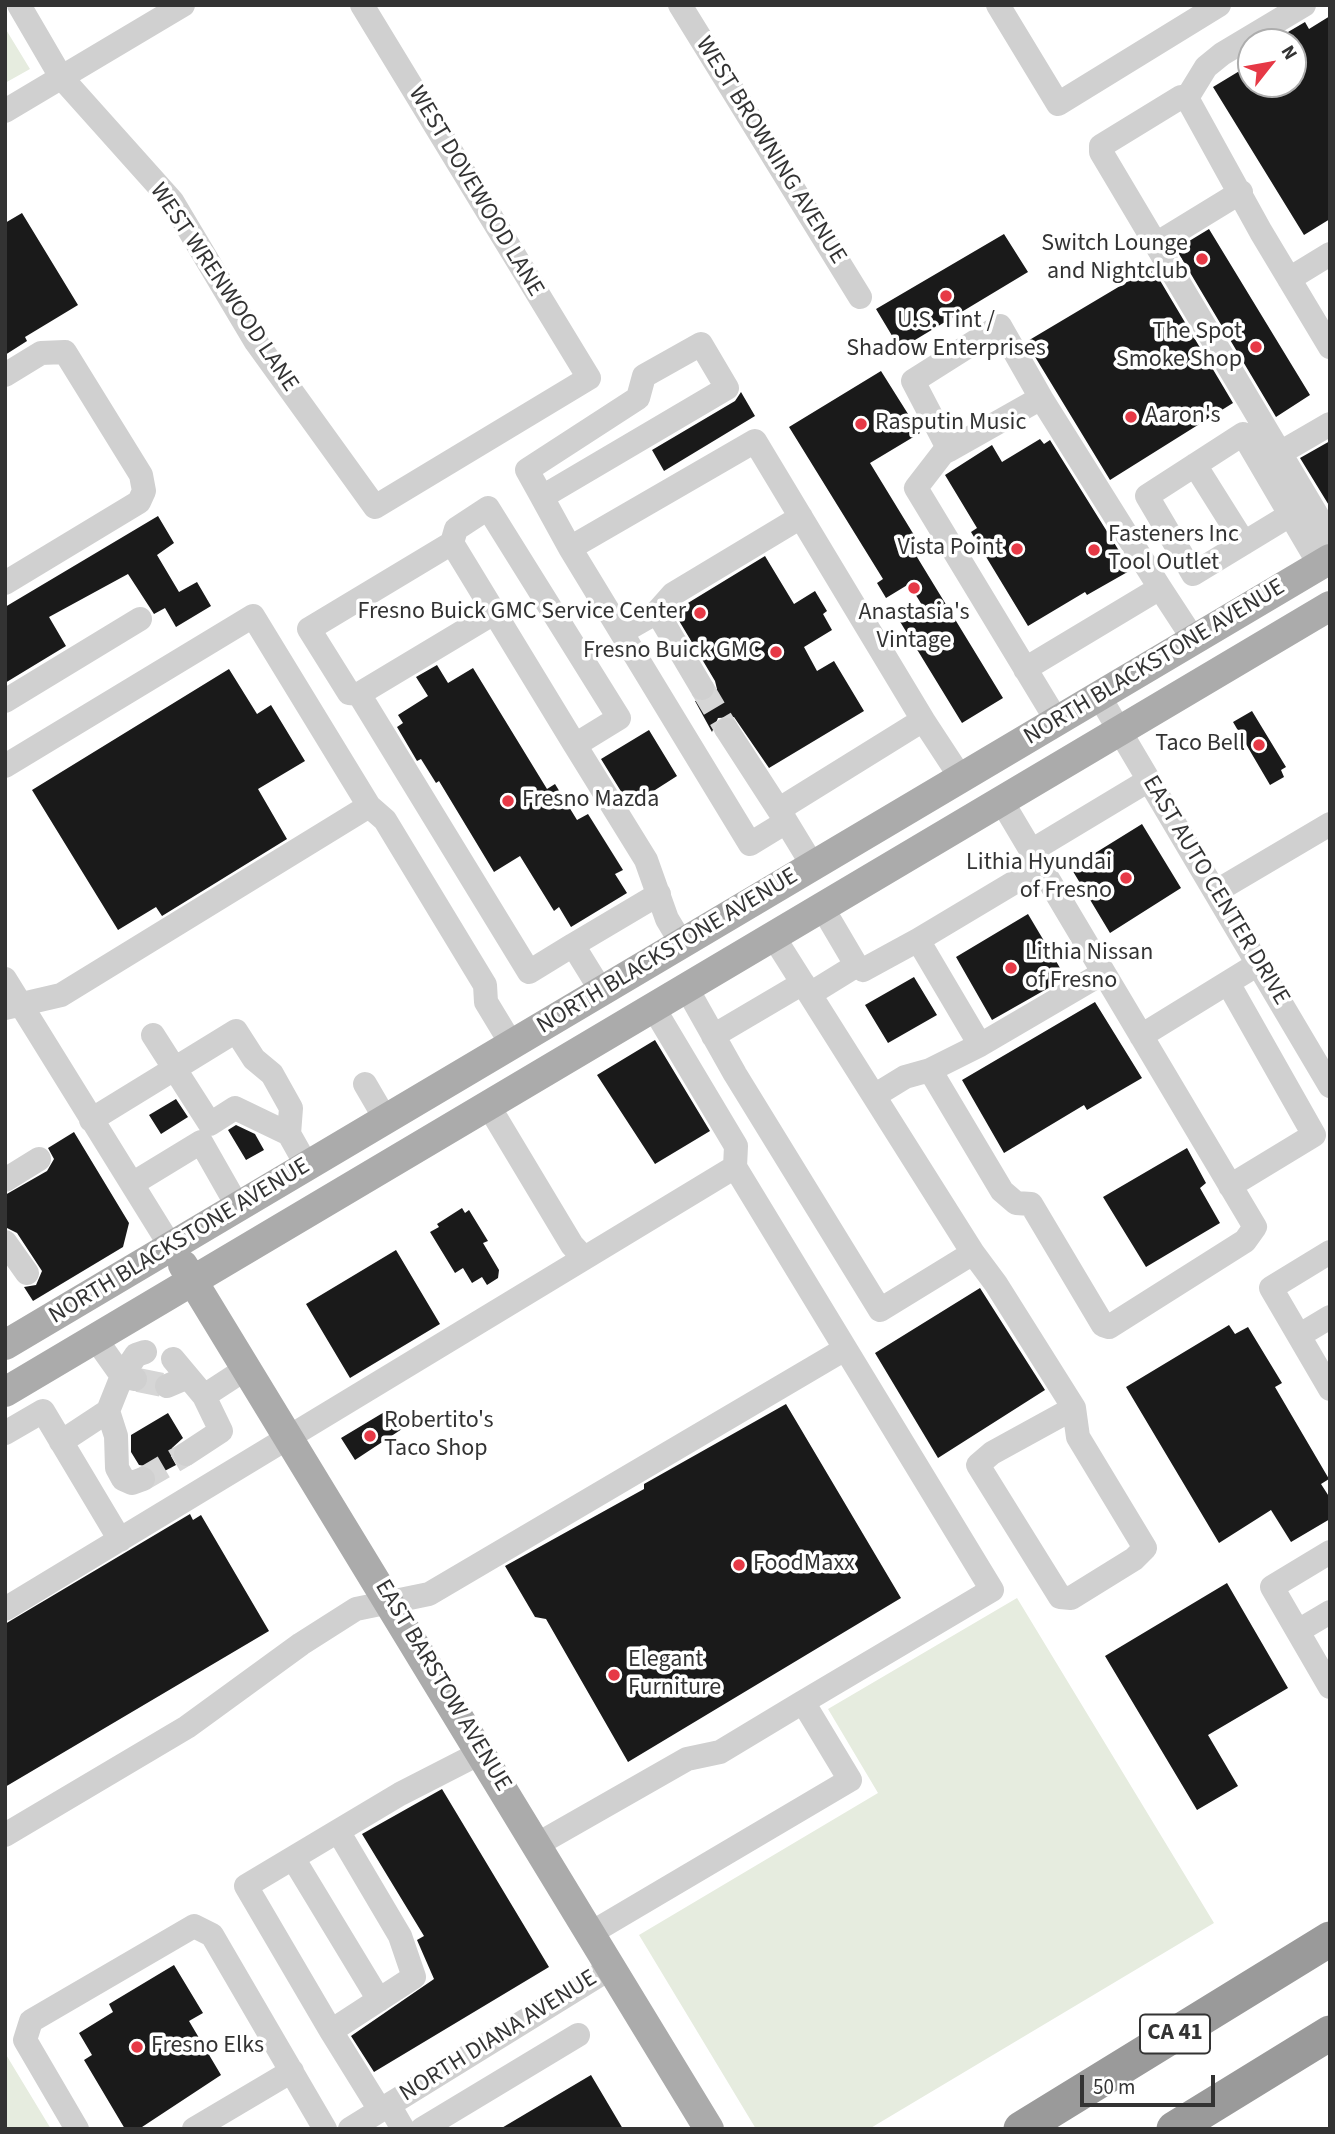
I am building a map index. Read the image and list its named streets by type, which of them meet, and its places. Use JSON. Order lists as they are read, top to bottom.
{
  "streets": {
    "highway": ["CA 41"],
    "main road": ["NORTH BLACKSTONE AVENUE", "EAST BARSTOW AVENUE"],
    "street": [
      "WEST BROWNING AVENUE",
      "WEST DOVEWOOD LANE",
      "WEST WRENWOOD LANE",
      "EAST AUTO CENTER DRIVE",
      "NORTH DIANA AVENUE"
    ]
  },
  "crossings": [
    ["WEST DOVEWOOD LANE", "WEST WRENWOOD LANE"],
    ["NORTH BLACKSTONE AVENUE", "EAST AUTO CENTER DRIVE"],
    ["NORTH BLACKSTONE AVENUE", "EAST BARSTOW AVENUE"],
    ["EAST BARSTOW AVENUE", "NORTH DIANA AVENUE"]
  ],
  "places": [
    "Switch Lounge and Nightclub",
    "U.S. Tint / Shadow Enterprises",
    "The Spot Smoke Shop",
    "Aaron's",
    "Rasputin Music",
    "Vista Point",
    "Fasteners Inc Tool Outlet",
    "Anastasia's Vintage",
    "Fresno Buick GMC Service Center",
    "Fresno Buick GMC",
    "Taco Bell",
    "Fresno Mazda",
    "Lithia Hyundai of Fresno",
    "Lithia Nissan of Fresno",
    "Robertito's Taco Shop",
    "FoodMaxx",
    "Elegant Furniture",
    "Fresno Elks"
  ],
  "scale_bar": "50 m",
  "north": "top right"
}
